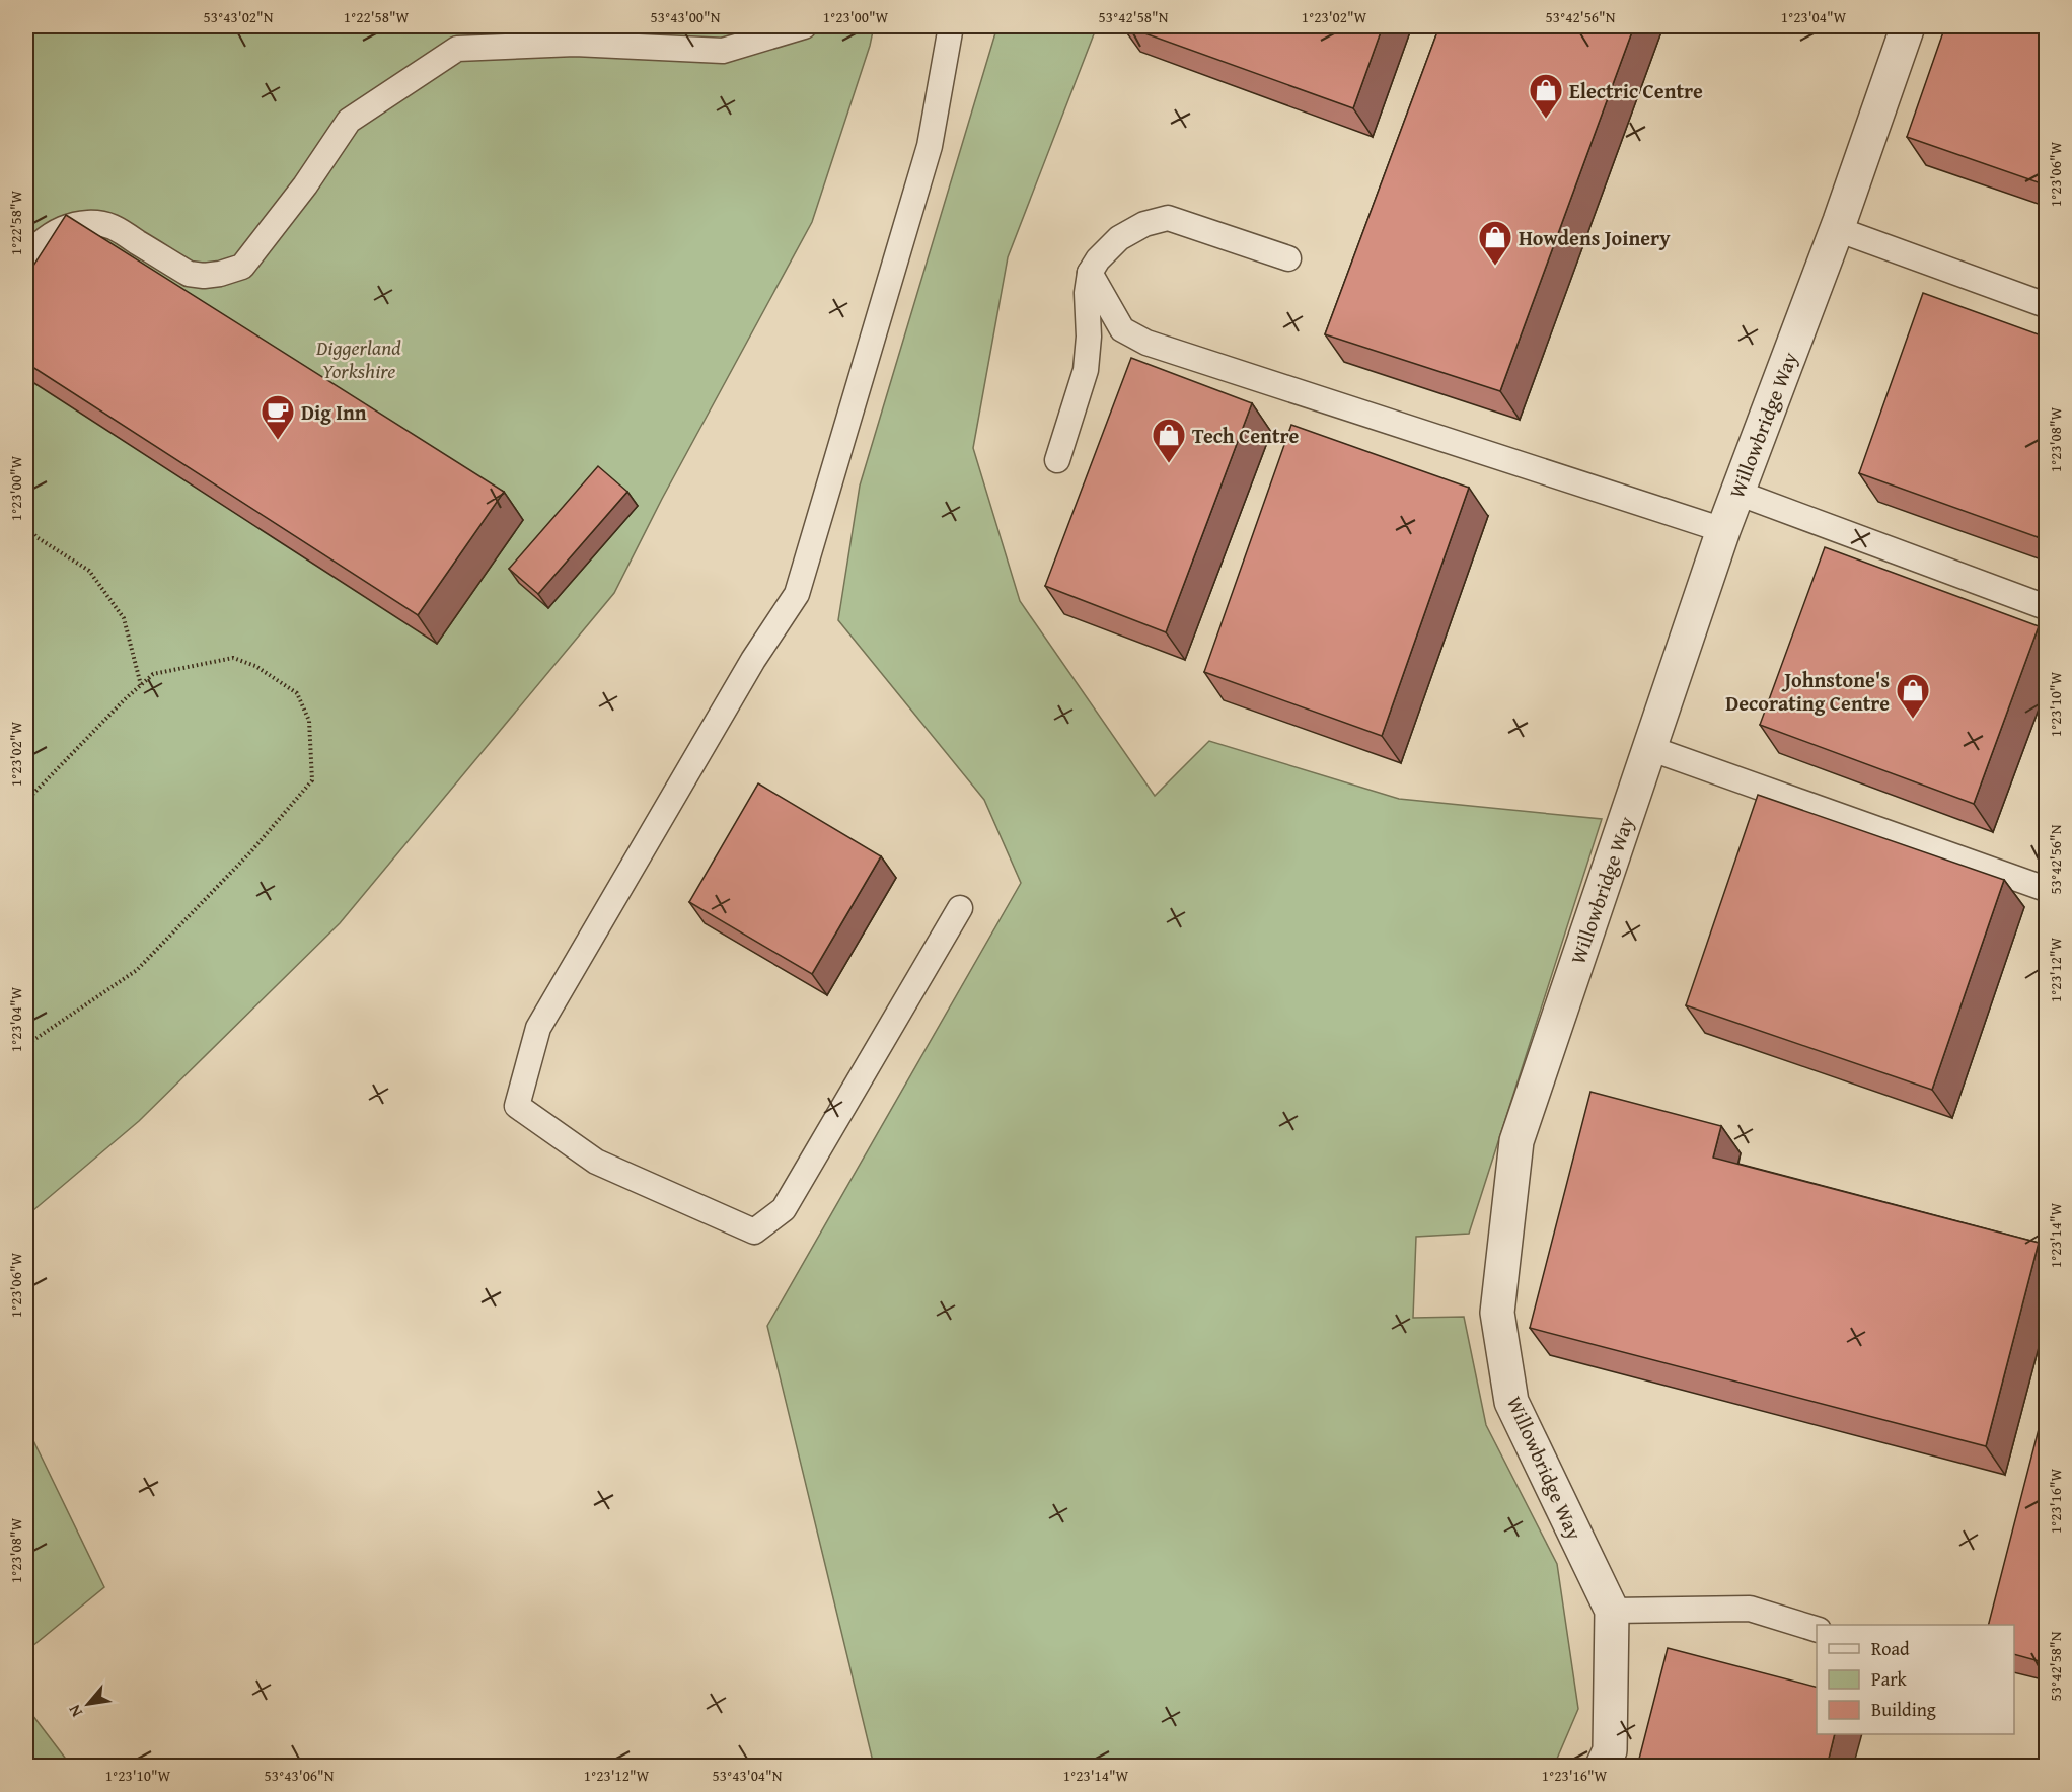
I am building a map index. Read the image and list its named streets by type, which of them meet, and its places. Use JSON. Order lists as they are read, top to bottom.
{
  "streets": {
    "street": ["Willowbridge Way"]
  },
  "parks": ["Diggerland Yorkshire"],
  "places": {
    "shop": [
      "Electric Centre",
      "Howdens Joinery",
      "Tech Centre",
      "Johnstone's Decorating Centre"
    ],
    "cafe": ["Dig Inn"]
  },
  "legend": ["Road", "Park", "Building"],
  "north": "bottom left",
  "coordinates": [
    "53°43'02\"N",
    "1°22'58\"W",
    "53°43'00\"N",
    "1°23'00\"W",
    "53°42'58\"N",
    "1°23'02\"W",
    "53°42'56\"N",
    "1°23'04\"W",
    "1°23'06\"W",
    "1°23'08\"W",
    "1°23'10\"W",
    "1°23'12\"W",
    "1°23'14\"W",
    "1°23'16\"W",
    "53°43'06\"N",
    "53°43'04\"N"
  ]
}
